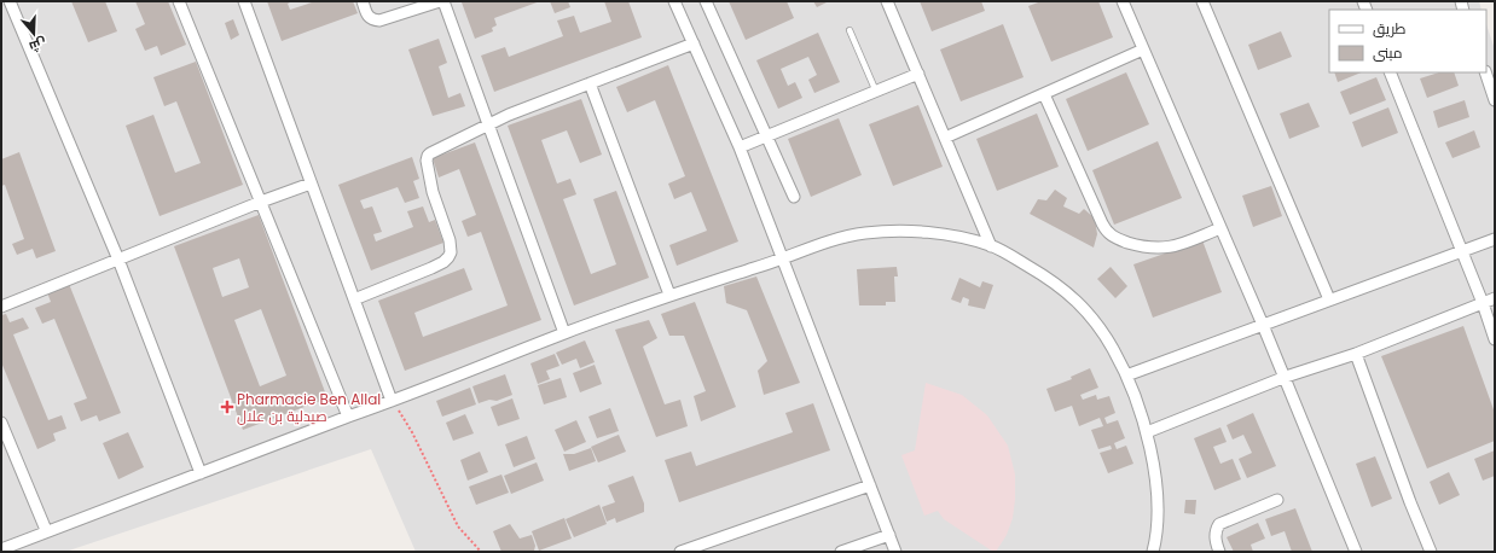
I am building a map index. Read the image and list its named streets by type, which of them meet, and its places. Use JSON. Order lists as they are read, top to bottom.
{
  "places": {
    "health": ["Pharmacie Ben Allal صيدلية بن علال"]
  },
  "legend": ["طريق", "مبنى"],
  "north": "bottom"
}
